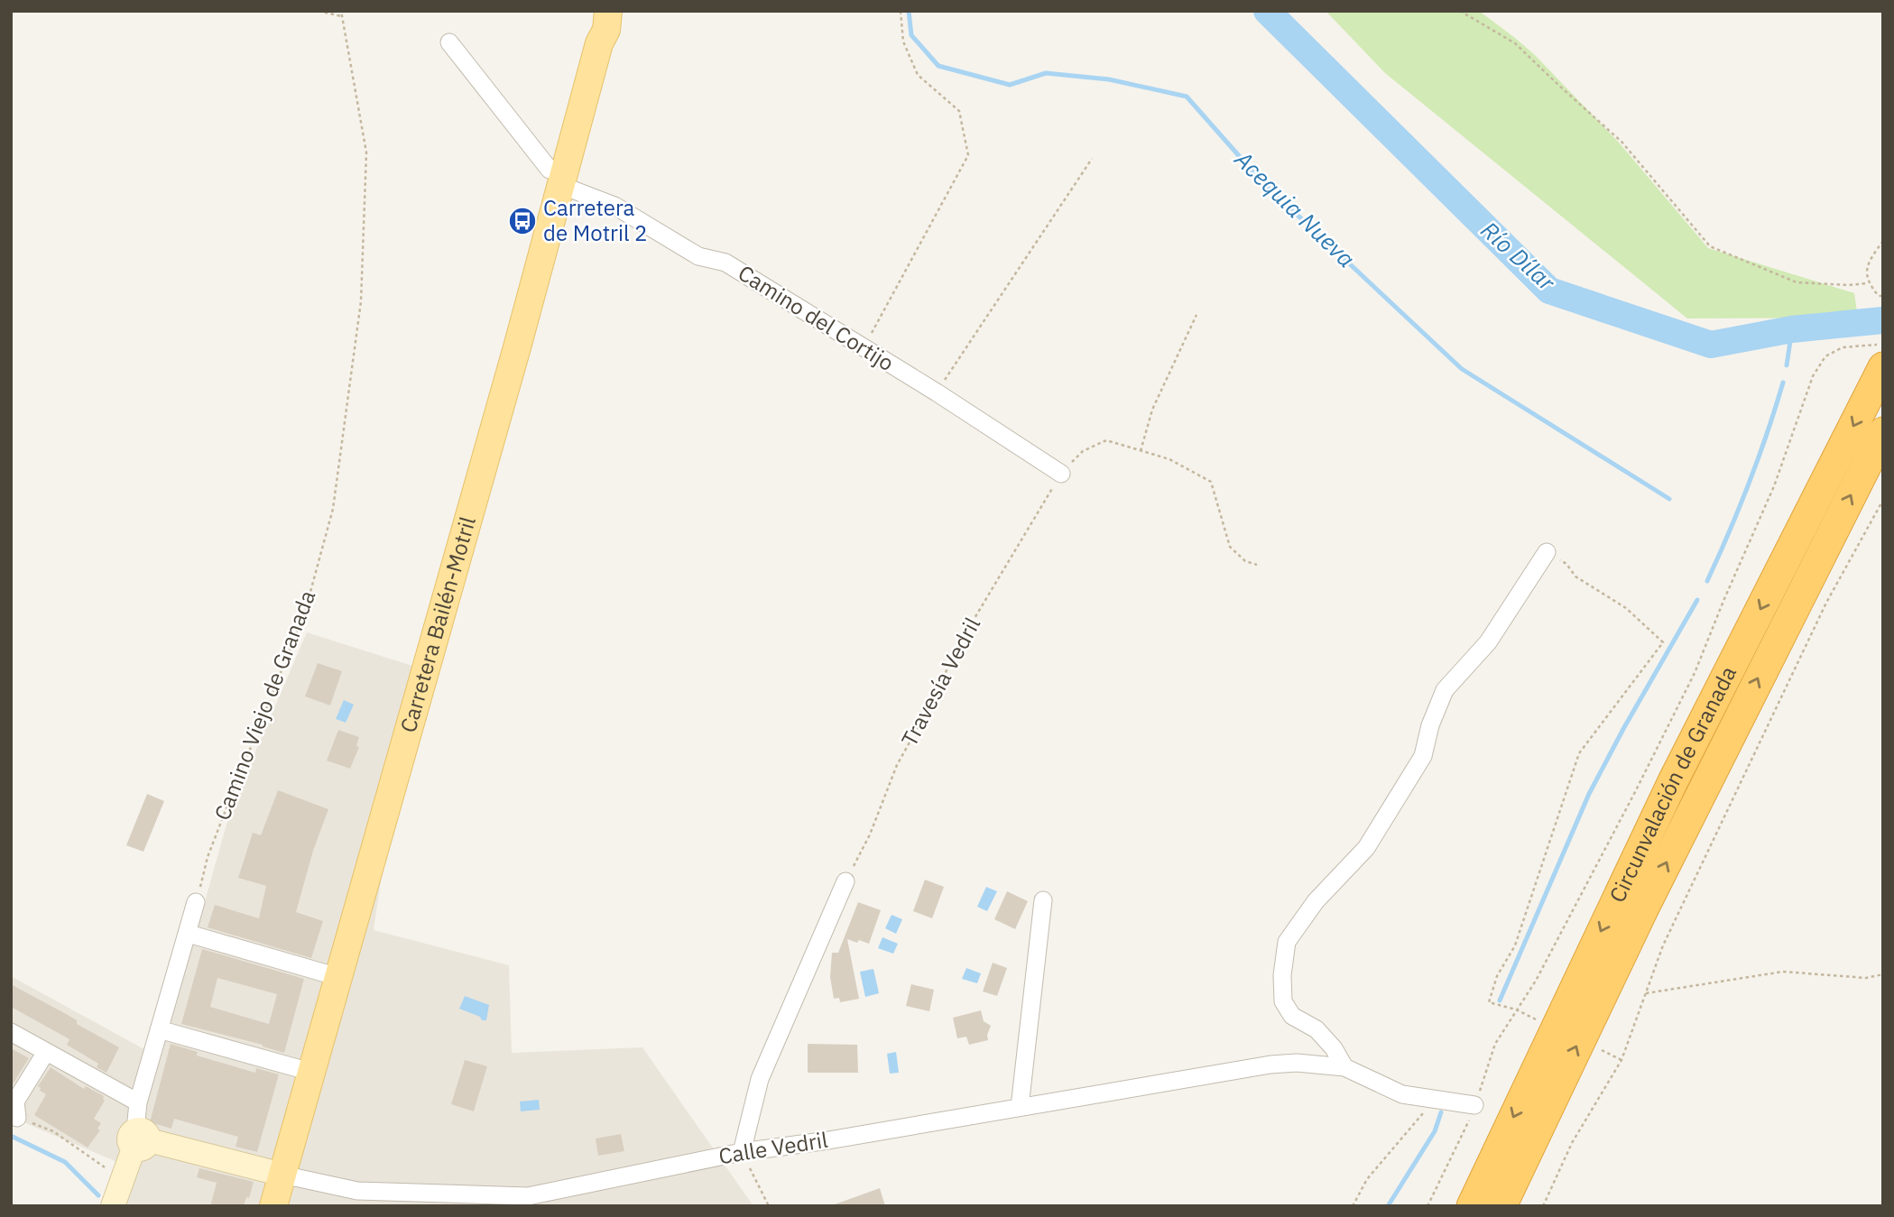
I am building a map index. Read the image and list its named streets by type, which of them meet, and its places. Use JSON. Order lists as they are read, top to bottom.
{
  "streets": {
    "highway": ["Circunvalación de Granada"],
    "main road": ["Carretera Bailén-Motril"],
    "street": ["Camino del Cortijo", "Calle Vedril"],
    "path": ["Travesía Vedril", "Camino Viejo de Granada"]
  },
  "crossings": [
    ["Camino del Cortijo", "Carretera Bailén-Motril"],
    ["Camino del Cortijo", "Travesía Vedril"],
    ["Carretera Bailén-Motril", "Calle Vedril"]
  ],
  "water": ["Acequia Nueva", "Río Dílar"],
  "places": {
    "bus stop": ["Carretera de Motril 2"]
  }
}
